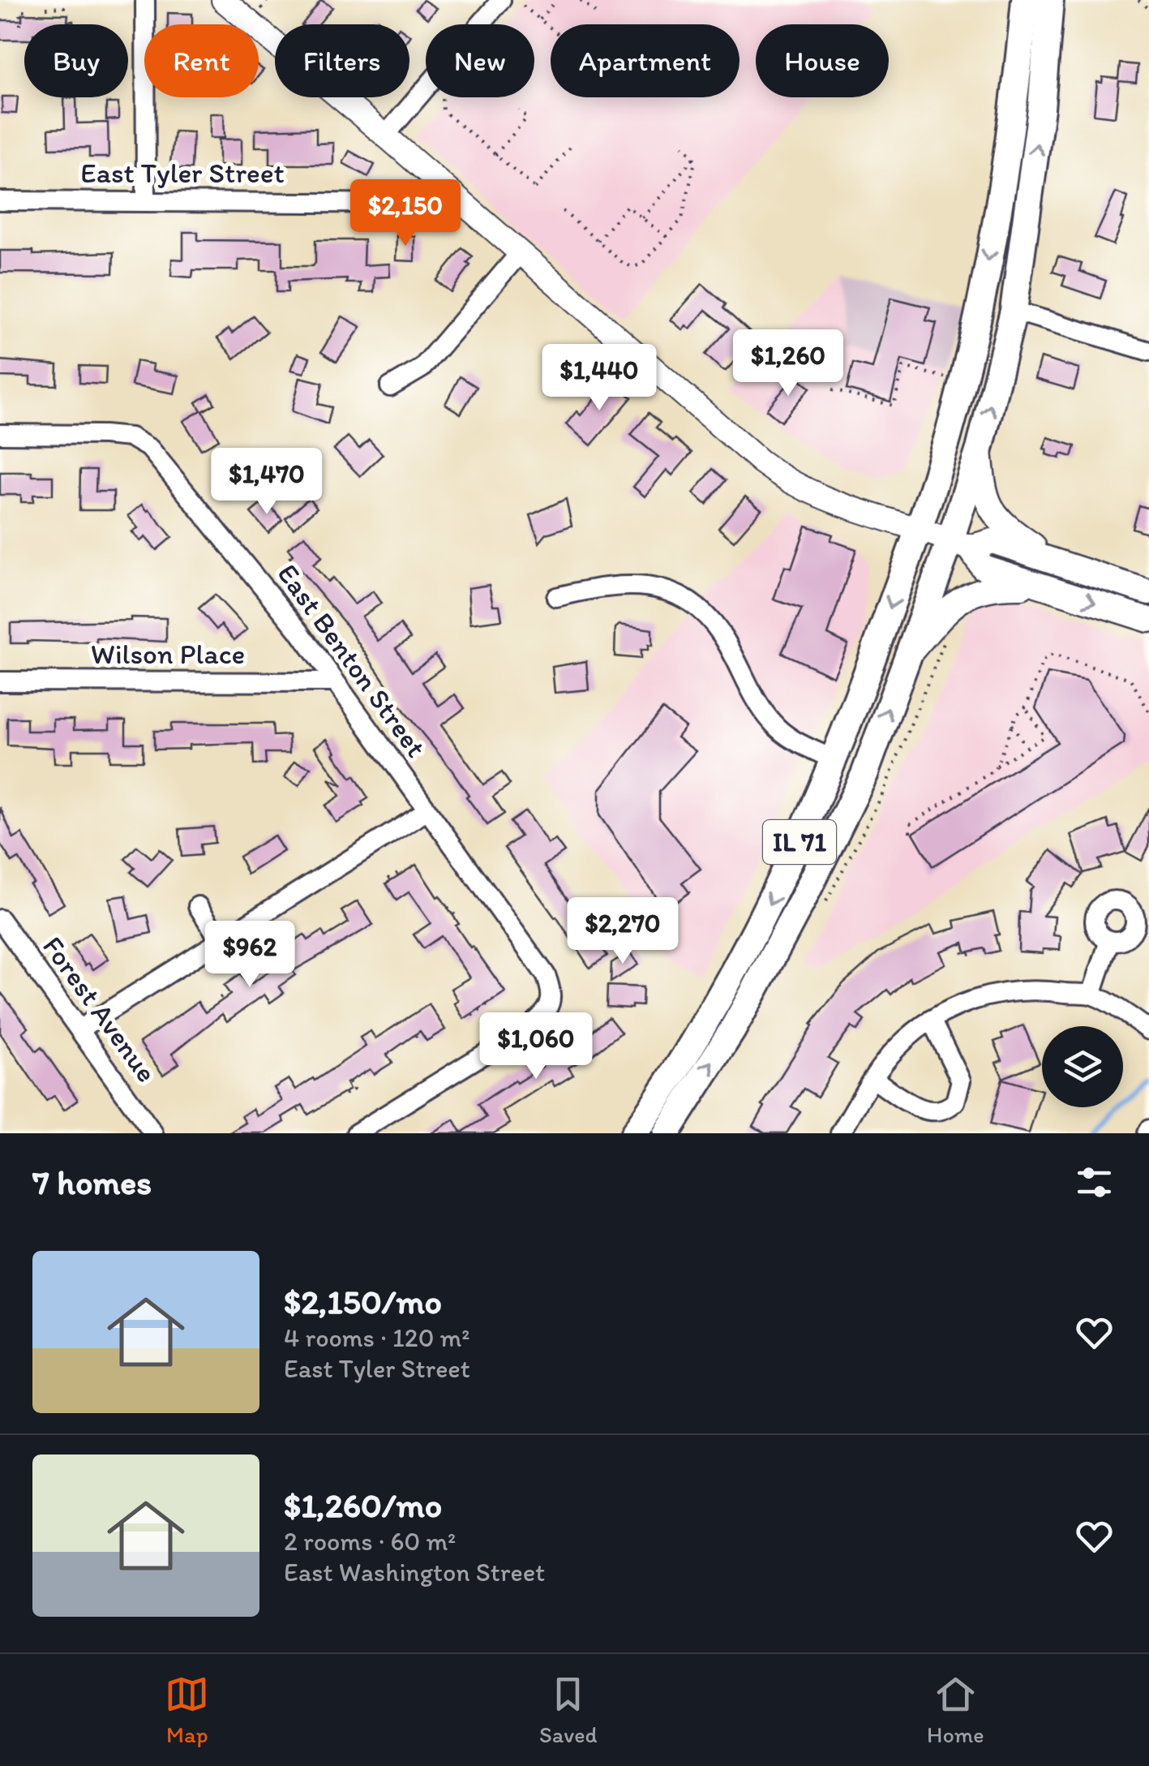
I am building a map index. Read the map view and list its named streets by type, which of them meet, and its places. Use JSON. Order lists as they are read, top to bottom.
{
  "streets": {
    "main road": ["IL 71"],
    "street": [
      "East Tyler Street",
      "Wilson Place",
      "East Benton Street",
      "Forest Avenue"
    ]
  },
  "crossings": [
    ["Wilson Place", "East Benton Street"]
  ],
  "page": {
    "chip": [
      "Buy",
      "Rent",
      "Filters",
      "New",
      "Apartment",
      "House"
    ],
    "price": [
      "$2,150",
      "$1,260",
      "$1,440",
      "$1,470",
      "$2,270",
      "$962",
      "$1,060"
    ],
    "heading": "7 homes",
    "list": [
      {
        "name": "$2,150/mo",
        "note": "4 rooms · 120 m² · East Tyler Street"
      },
      {
        "name": "$1,260/mo",
        "note": "2 rooms · 60 m² · East Washington Street"
      }
    ],
    "tabs": ["Map", "Saved", "Home"]
  }
}
